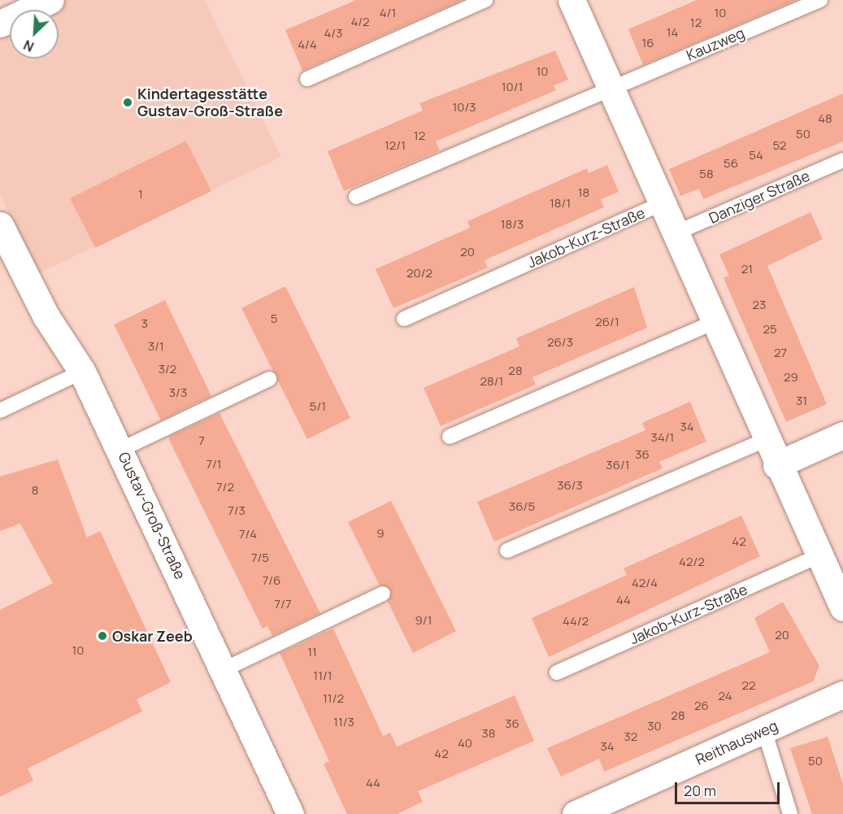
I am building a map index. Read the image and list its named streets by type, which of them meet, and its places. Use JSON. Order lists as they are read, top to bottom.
{
  "streets": {
    "street": ["Jakob-Kurz-Straße", "Gustav-Groß-Straße", "Reithausweg"],
    "lane": ["Kauzweg", "Danziger Straße"]
  },
  "crossings": [
    ["Kauzweg", "Jakob-Kurz-Straße"],
    ["Danziger Straße", "Jakob-Kurz-Straße"]
  ],
  "places": ["Kindertagesstätte Gustav-Groß-Straße", "Oskar Zeeb"],
  "house_numbers": [
    "4/1",
    "10",
    "4/2",
    "12",
    "14",
    "4/3",
    "16",
    "4/4",
    "10",
    "10/1",
    "10/3",
    "48",
    "50",
    "12",
    "12/1",
    "52",
    "54",
    "56",
    "58",
    "18",
    "1",
    "18/1",
    "18/3",
    "20",
    "21",
    "20/2",
    "23",
    "5",
    "26/1",
    "3",
    "25",
    "26/3",
    "3/1",
    "27",
    "3/2",
    "28",
    "29",
    "28/1",
    "3/3",
    "31",
    "5/1",
    "34",
    "34/1",
    "7",
    "36",
    "7/1",
    "36/1",
    "36/3",
    "7/2",
    "8",
    "36/5",
    "7/3",
    "9",
    "7/4",
    "42",
    "7/5",
    "42/2",
    "7/6",
    "42/4",
    "44",
    "7/7",
    "9/1",
    "44/2",
    "20",
    "10",
    "11",
    "11/1",
    "22",
    "24",
    "11/2",
    "26",
    "28",
    "11/3",
    "36",
    "30",
    "38",
    "32",
    "40",
    "34",
    "42",
    "50",
    "44"
  ],
  "scale_bar": "20 m",
  "north": "bottom left"
}
